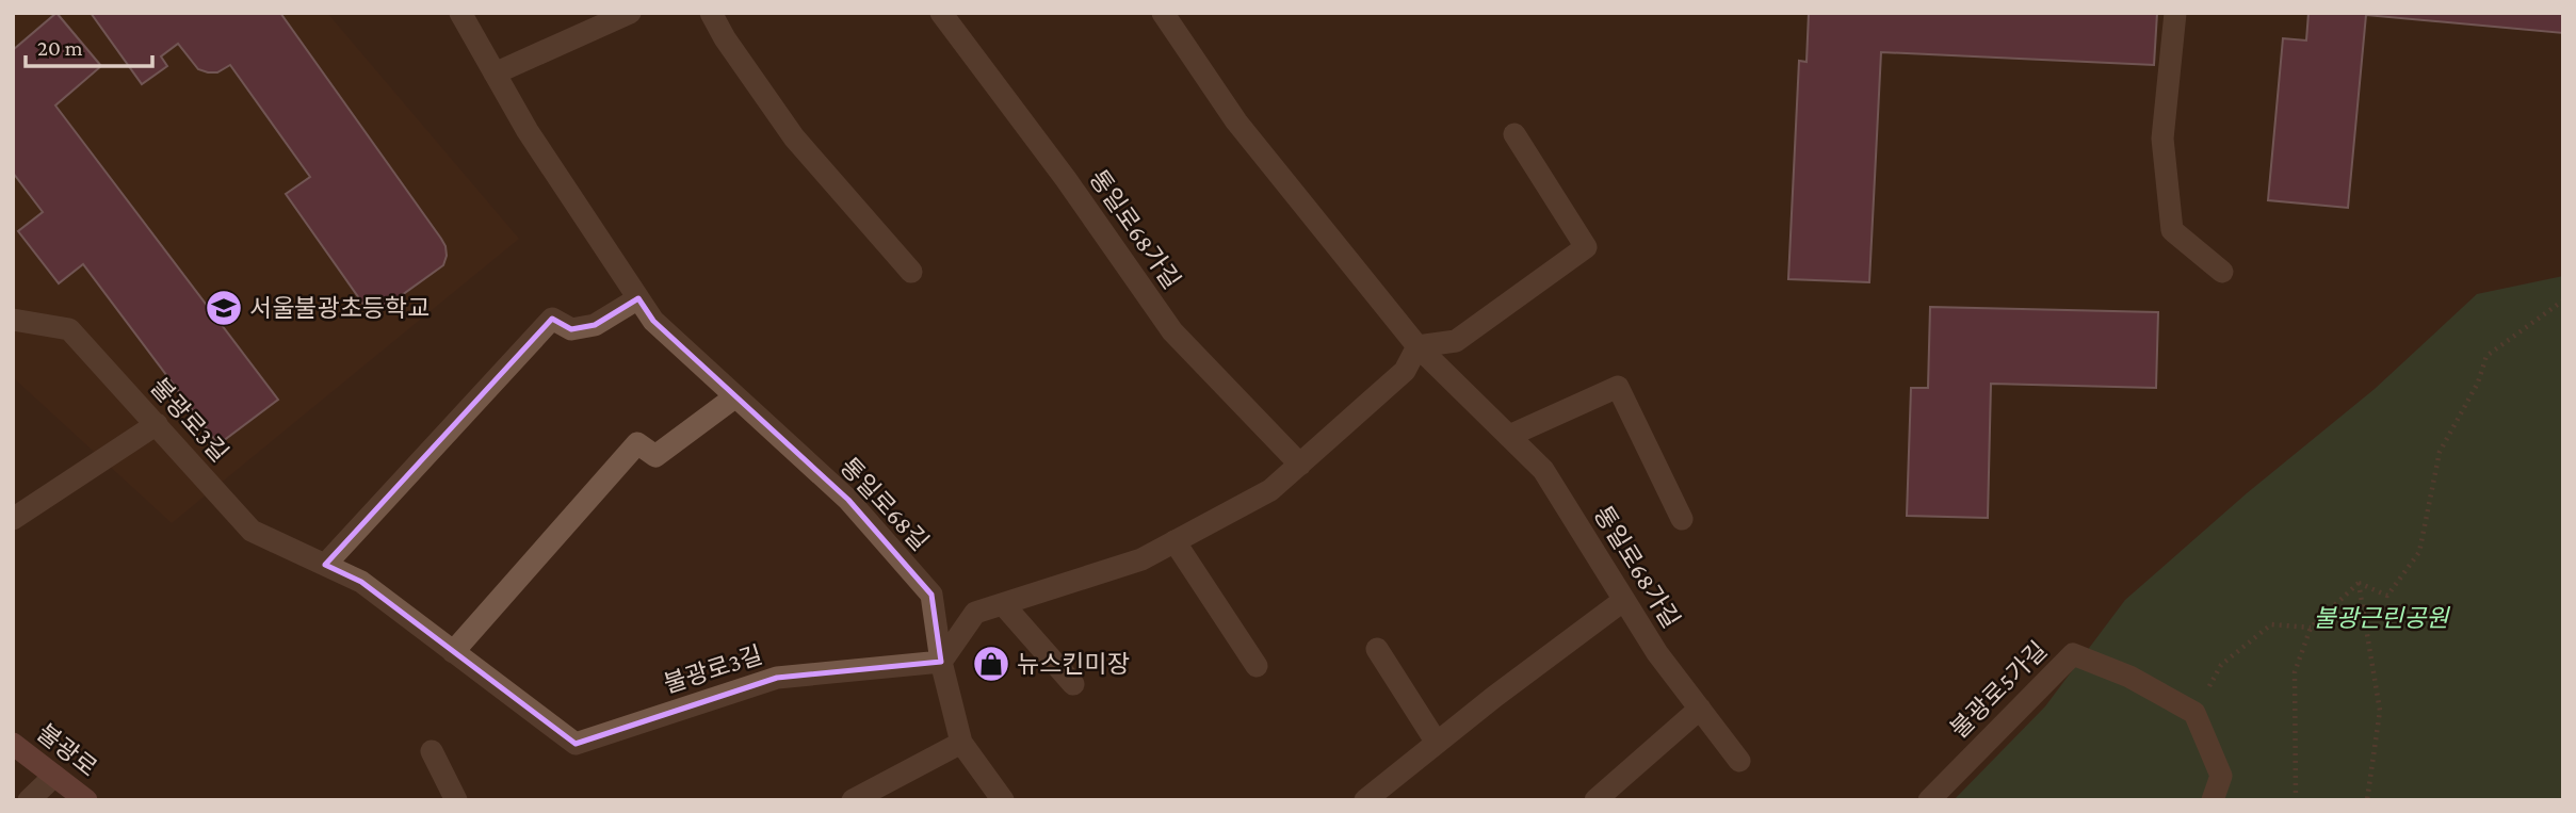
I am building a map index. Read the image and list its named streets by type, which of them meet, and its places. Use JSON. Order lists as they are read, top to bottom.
{
  "streets": {
    "main road": ["불광로"],
    "street": [
      "통일로68가길",
      "불광로3길",
      "통일로68길",
      "불광로5가길"
    ]
  },
  "crossings": [
    ["불광로3길", "통일로68길"]
  ],
  "parks": ["불광근린공원"],
  "places": {
    "school or university": ["서울불광초등학교"],
    "shop": ["뉴스킨미장"]
  },
  "scale_bar": "20 m"
}
